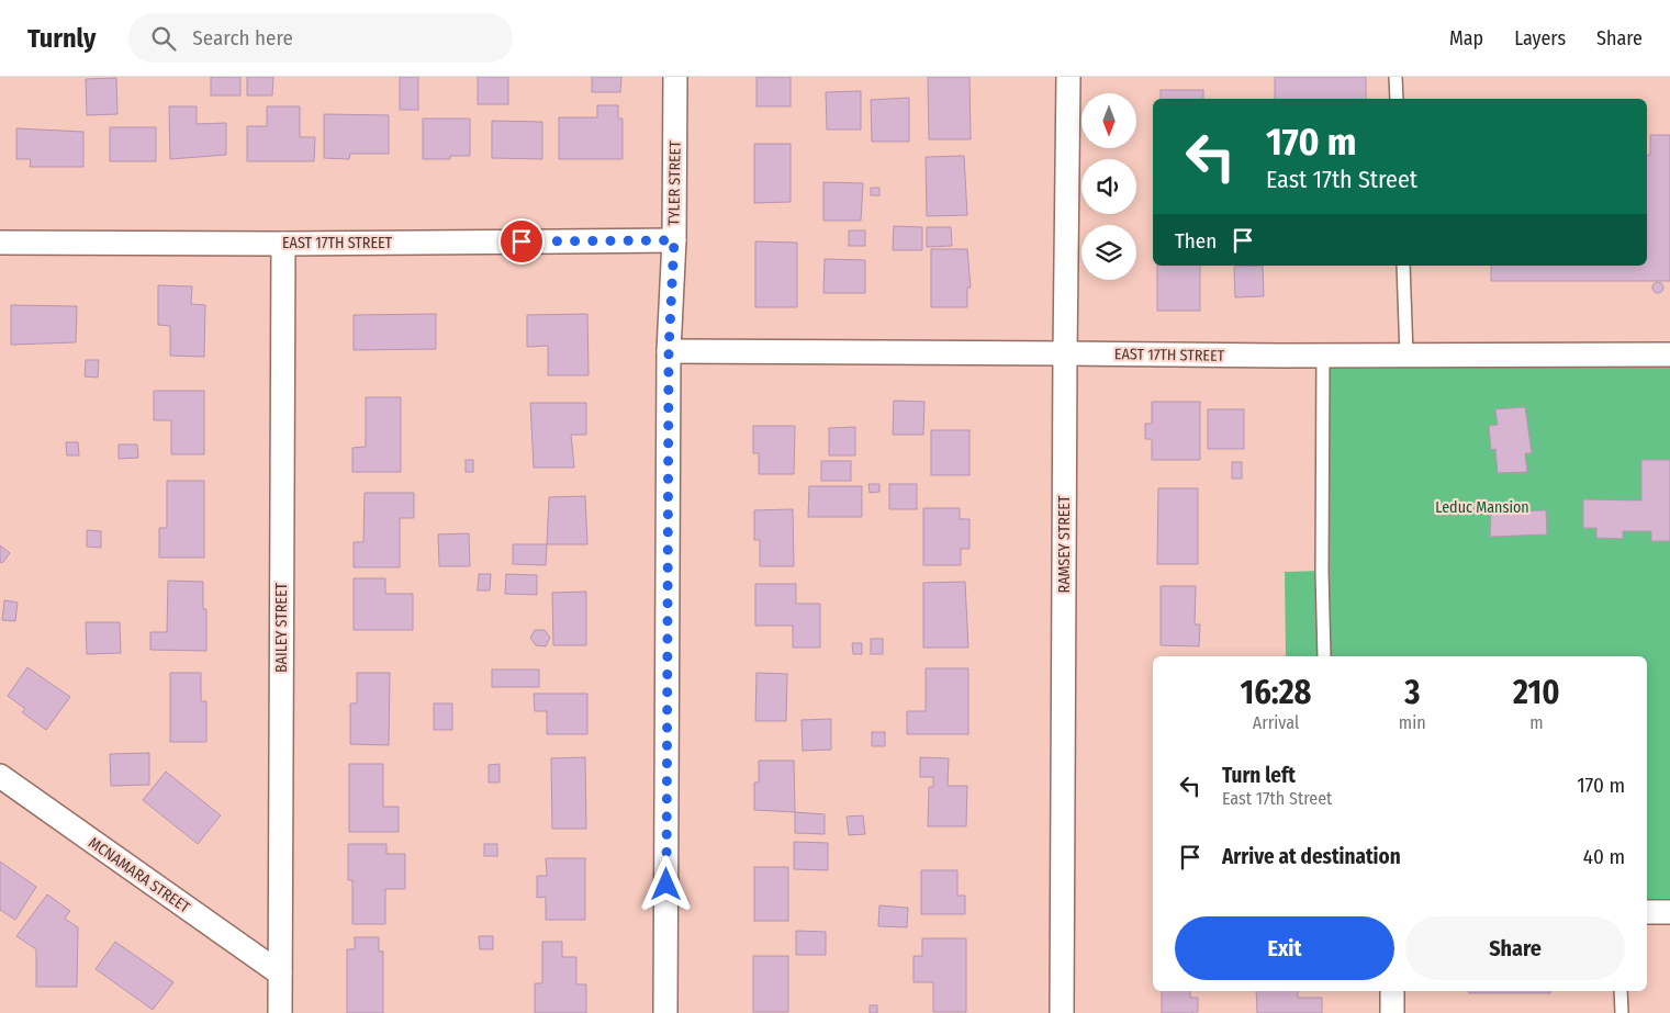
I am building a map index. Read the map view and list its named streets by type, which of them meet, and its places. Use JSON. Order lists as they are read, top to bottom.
{
  "streets": {
    "street": [
      "TYLER STREET",
      "EAST 17TH STREET",
      "RAMSEY STREET",
      "BAILEY STREET",
      "MCNAMARA STREET"
    ]
  },
  "crossings": [
    ["TYLER STREET", "EAST 17TH STREET"],
    ["EAST 17TH STREET", "RAMSEY STREET"],
    ["EAST 17TH STREET", "BAILEY STREET"],
    ["BAILEY STREET", "MCNAMARA STREET"]
  ],
  "parks": ["Leduc Mansion"],
  "north": "bottom",
  "page": {
    "header": "Turnly",
    "search": "Search here",
    "nav": ["Map", "Layers", "Share"],
    "turn": ["170 m", "East 17th Street"],
    "then": "Then",
    "eta": [
      "16:28",
      "Arrival",
      "3",
      "min",
      "210",
      "m"
    ],
    "list": [
      {
        "name": "Turn left",
        "note": "East 17th Street",
        "value": "170 m"
      },
      {
        "name": "Arrive at destination",
        "value": "40 m"
      }
    ],
    "buttons": ["Exit", "Share"]
  }
}
